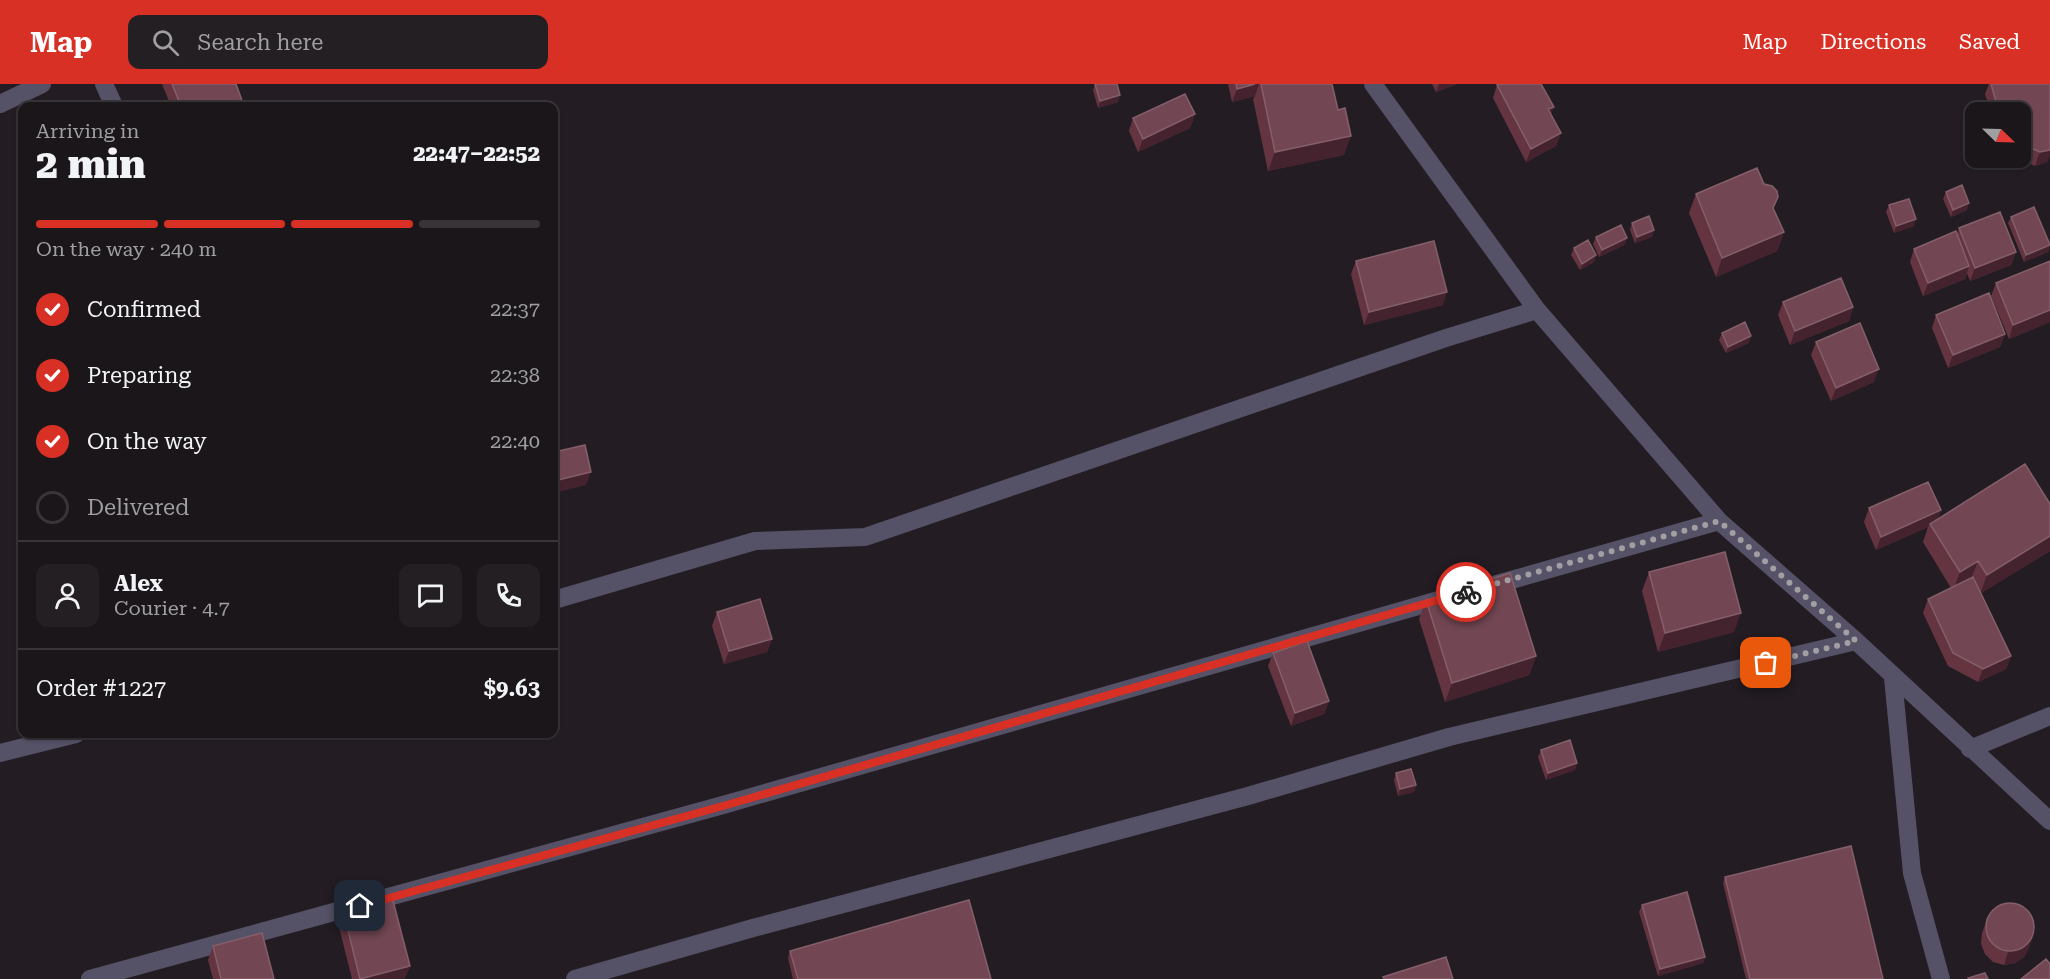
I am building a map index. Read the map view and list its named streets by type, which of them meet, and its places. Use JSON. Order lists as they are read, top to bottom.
{
  "north": "bottom right",
  "page": {
    "header": "Map",
    "search": "Search here",
    "nav": ["Map", "Directions", "Saved"],
    "heading": ["2 min", "Arriving in", "22:47–22:52"],
    "panel": [
      "Alex",
      "Courier · 4.7",
      "Order #1227",
      "$9.63"
    ],
    "bar": "On the way · 240 m",
    "list": [
      ["Confirmed", "22:37"],
      ["Preparing", "22:38"],
      ["On the way", "22:40"],
      "Delivered"
    ]
  }
}
